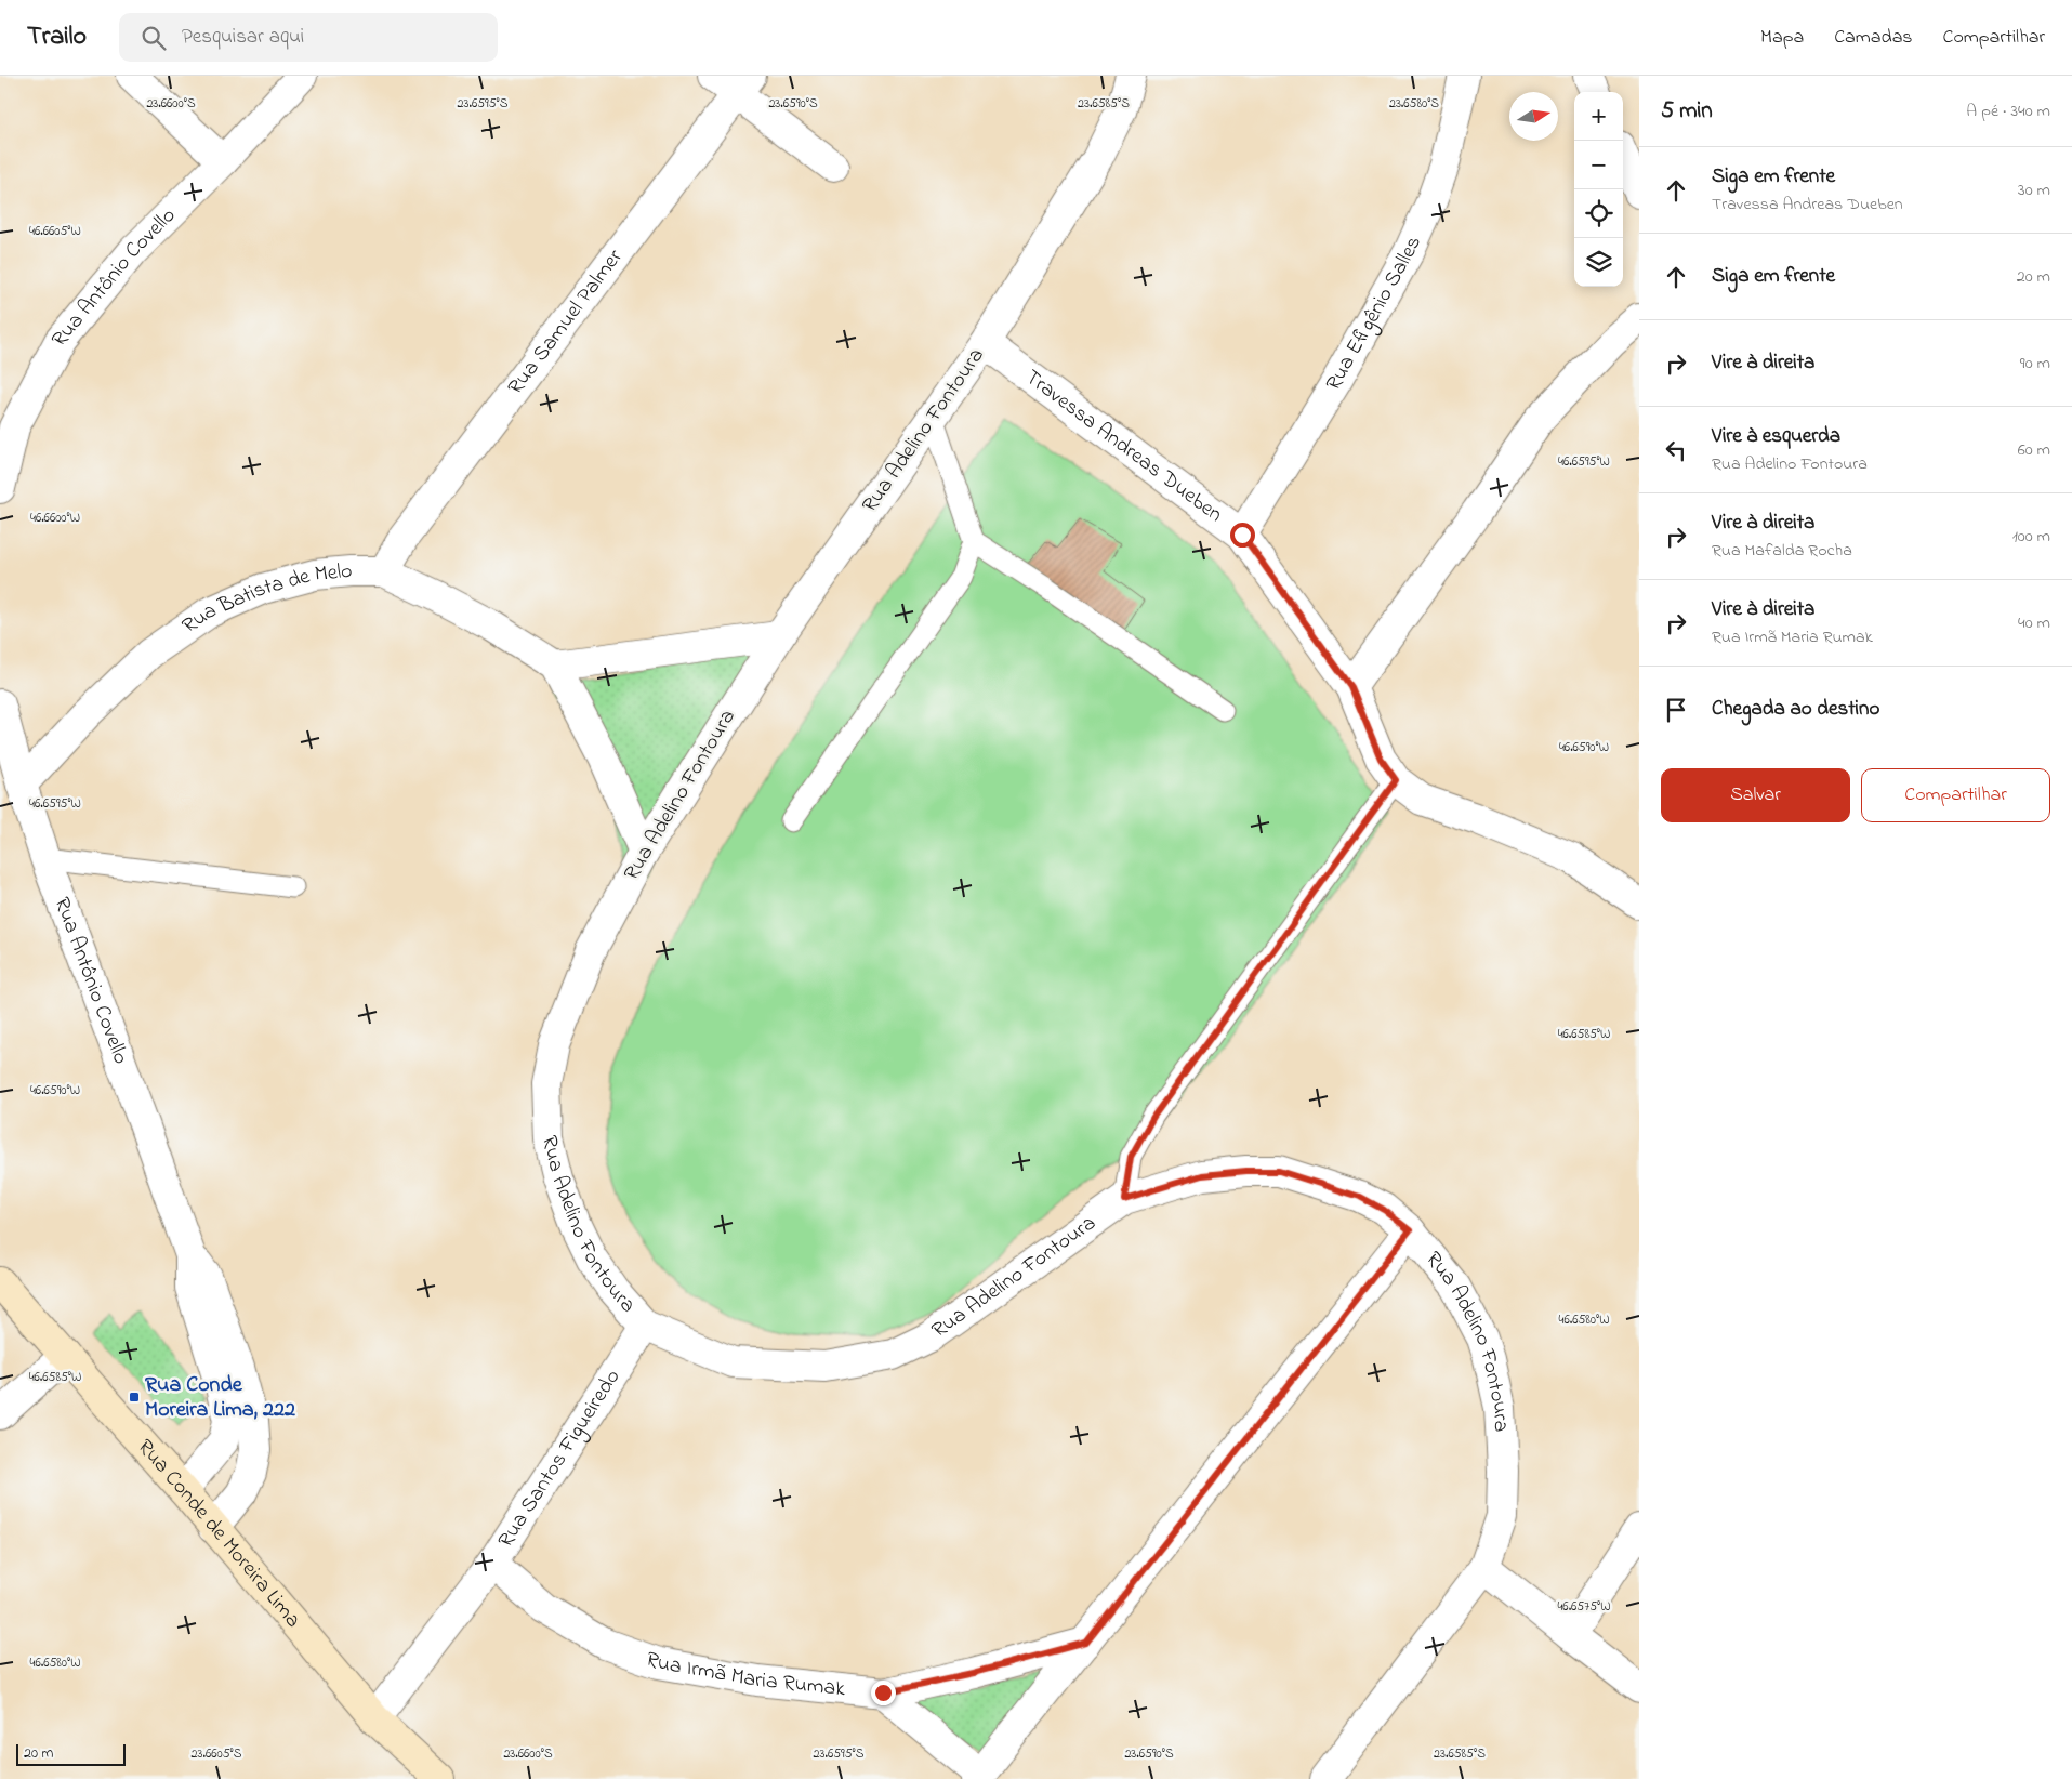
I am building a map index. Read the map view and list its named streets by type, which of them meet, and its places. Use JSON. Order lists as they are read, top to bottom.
{
  "streets": {
    "main road": ["Rua Conde de Moreira Lima"],
    "street": [
      "Rua Antônio Covello",
      "Rua Efigênio Salles",
      "Rua Samuel Palmer",
      "Rua Adelino Fontoura",
      "Travessa Andreas Dueben",
      "Rua Batista de Melo",
      "Rua Santos Figueiredo",
      "Rua Irmã Maria Rumak"
    ]
  },
  "crossings": [
    ["Rua Antônio Covello", "Rua Batista de Melo"],
    ["Rua Antônio Covello", "Rua Conde de Moreira Lima"],
    ["Rua Efigênio Salles", "Travessa Andreas Dueben"],
    ["Rua Samuel Palmer", "Rua Batista de Melo"],
    ["Rua Adelino Fontoura", "Travessa Andreas Dueben"],
    ["Rua Adelino Fontoura", "Rua Santos Figueiredo"],
    ["Rua Santos Figueiredo", "Rua Conde de Moreira Lima"],
    ["Rua Santos Figueiredo", "Rua Irmã Maria Rumak"]
  ],
  "places": {
    "transit": ["Rua Conde Moreira Lima, 222"]
  },
  "scale_bar": "20 m",
  "north": "right",
  "page": {
    "header": "Trailo",
    "search": "Pesquisar aqui",
    "nav": ["Mapa", "Camadas", "Compartilhar"],
    "heading": ["5 min", "A pé · 340 m"],
    "map_buttons": ["+", "−"],
    "list": [
      ["Siga em frente", "Travessa Andreas Dueben", "30 m"],
      ["Siga em frente", "20 m"],
      ["Vire à direita", "90 m"],
      ["Vire à esquerda", "Rua Adelino Fontoura", "60 m"],
      ["Vire à direita", "Rua Mafalda Rocha", "100 m"],
      ["Vire à direita", "Rua Irmã Maria Rumak", "40 m"],
      "Chegada ao destino"
    ],
    "buttons": ["Salvar", "Compartilhar"],
    "scale": "20 m"
  },
  "coordinates": [
    "23.6600°S",
    "23.6595°S",
    "23.6590°S",
    "23.6585°S",
    "23.6580°S",
    "46.6605°W",
    "46.6595°W",
    "46.6600°W",
    "46.6590°W",
    "46.6585°W",
    "46.6580°W",
    "46.6575°W",
    "23.6605°S"
  ]
}
